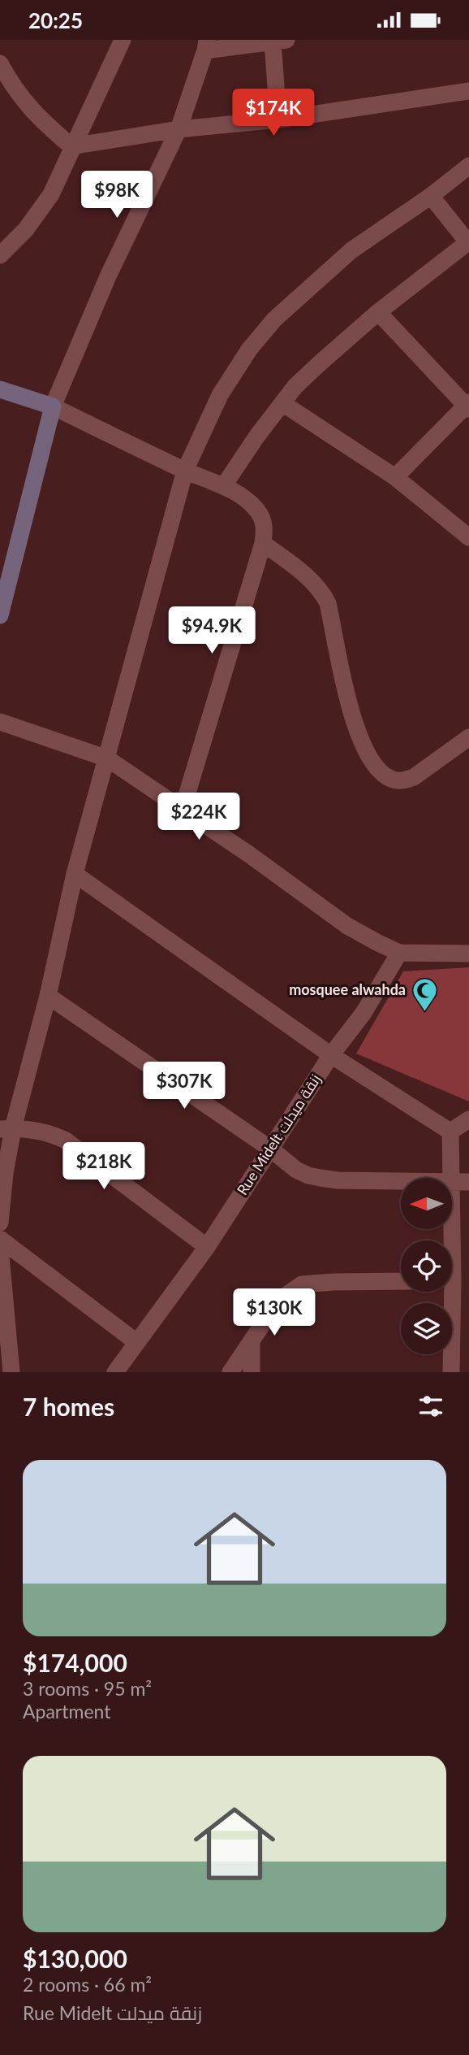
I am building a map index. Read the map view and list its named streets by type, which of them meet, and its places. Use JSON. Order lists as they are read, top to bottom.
{
  "streets": {
    "street": ["Rue Midelt زنقة ميدلت"]
  },
  "places": {
    "mosque": ["mosquee alwahda"]
  },
  "north": "left",
  "page": {
    "status": "20:25",
    "price": [
      "$174K",
      "$98K",
      "$94.9K",
      "$224K",
      "$307K",
      "$218K",
      "$130K"
    ],
    "heading": "7 homes",
    "list": [
      {
        "name": "$174,000",
        "note": "3 rooms · 95 m² · Apartment"
      },
      {
        "name": "$130,000",
        "note": "2 rooms · 66 m² · Rue Midelt زنقة ميدلت"
      }
    ]
  }
}
